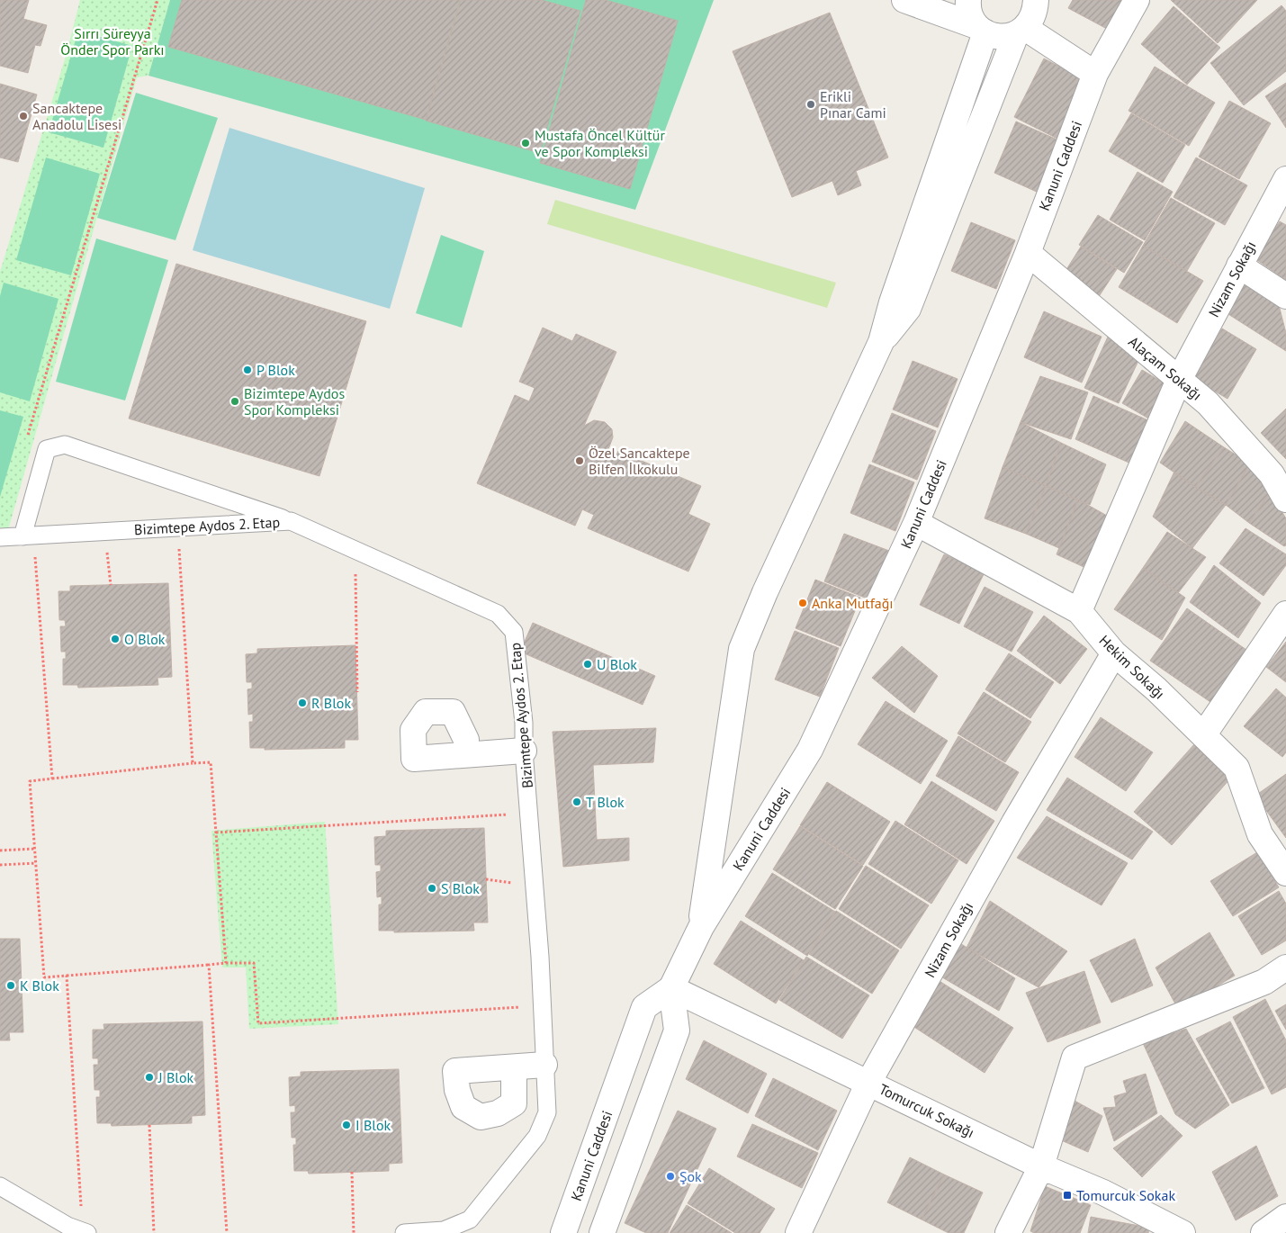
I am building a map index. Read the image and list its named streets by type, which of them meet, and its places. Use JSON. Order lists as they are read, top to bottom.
{
  "streets": {
    "street": [
      "Kanuni Caddesi",
      "Nizam Sokağı",
      "Alaçam Sokağı",
      "Hekim Sokağı",
      "Tomurcuk Sokağı"
    ],
    "lane": ["Bizimtepe Aydos 2. Etap"]
  },
  "crossings": [
    ["Kanuni Caddesi", "Alaçam Sokağı"],
    ["Kanuni Caddesi", "Hekim Sokağı"],
    ["Kanuni Caddesi", "Tomurcuk Sokağı"],
    ["Nizam Sokağı", "Alaçam Sokağı"],
    ["Nizam Sokağı", "Hekim Sokağı"],
    ["Nizam Sokağı", "Tomurcuk Sokağı"]
  ],
  "parks": ["Sırrı Süreyya Önder Spor Parkı"],
  "places": {
    "other": [
      "Erikli Pınar Cami",
      "Sancaktepe Anadolu Lisesi",
      "Mustafa Öncel Kültür ve Spor Kompleksi",
      "P Blok",
      "Bizimtepe Aydos Spor Kompleksi",
      "Özel Sancaktepe Bilfen İlkokulu",
      "Anka Mutfağı",
      "O Blok",
      "U Blok",
      "R Blok",
      "T Blok",
      "S Blok",
      "K Blok",
      "J Blok",
      "I Blok",
      "Şok"
    ],
    "transit": ["Tomurcuk Sokak"]
  }
}
